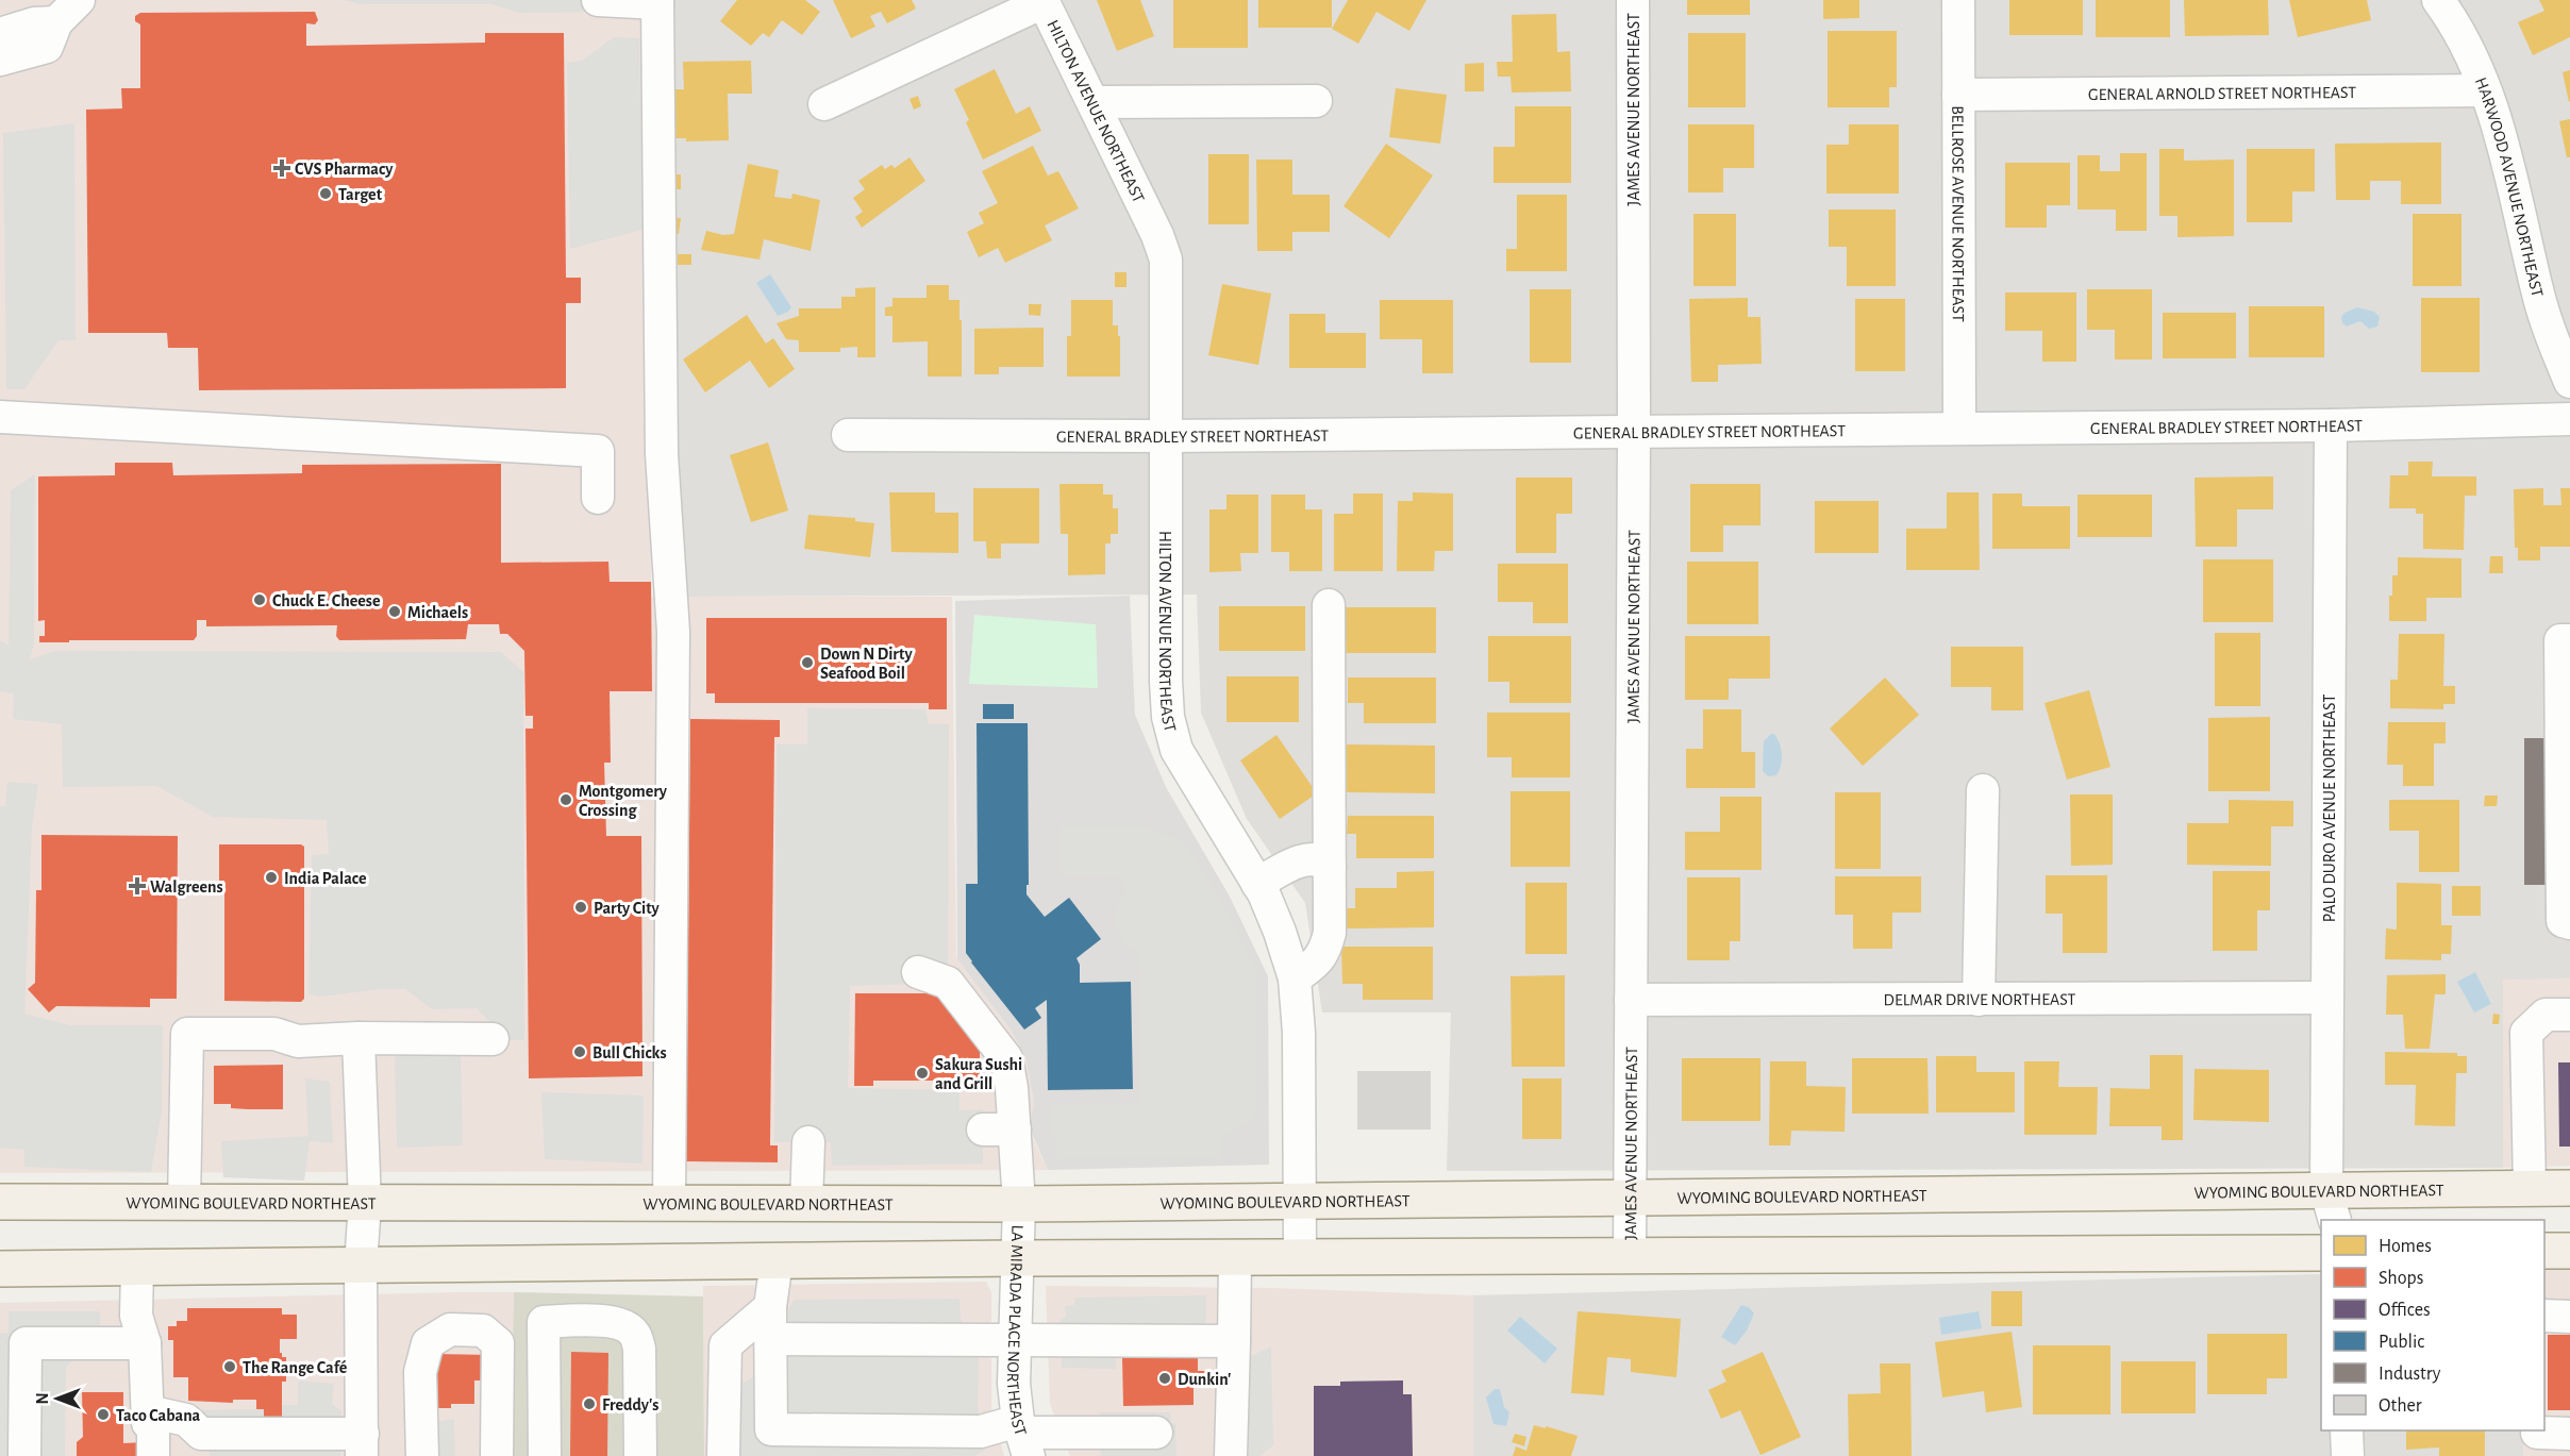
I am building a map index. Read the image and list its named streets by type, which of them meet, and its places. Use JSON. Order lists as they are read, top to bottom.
{
  "streets": {
    "main road": ["WYOMING BOULEVARD NORTHEAST"],
    "street": [
      "GENERAL ARNOLD STREET NORTHEAST",
      "JAMES AVENUE NORTHEAST",
      "HILTON AVENUE NORTHEAST",
      "HARWOOD AVENUE NORTHEAST",
      "BELLROSE AVENUE NORTHEAST",
      "GENERAL BRADLEY STREET NORTHEAST",
      "PALO DURO AVENUE NORTHEAST",
      "DELMAR DRIVE NORTHEAST",
      "LA MIRADA PLACE NORTHEAST"
    ]
  },
  "crossings": [
    ["GENERAL ARNOLD STREET NORTHEAST", "HARWOOD AVENUE NORTHEAST"],
    ["GENERAL ARNOLD STREET NORTHEAST", "BELLROSE AVENUE NORTHEAST"],
    ["JAMES AVENUE NORTHEAST", "GENERAL BRADLEY STREET NORTHEAST"],
    ["JAMES AVENUE NORTHEAST", "DELMAR DRIVE NORTHEAST"],
    ["JAMES AVENUE NORTHEAST", "WYOMING BOULEVARD NORTHEAST"],
    ["HILTON AVENUE NORTHEAST", "GENERAL BRADLEY STREET NORTHEAST"],
    ["HILTON AVENUE NORTHEAST", "WYOMING BOULEVARD NORTHEAST"],
    ["BELLROSE AVENUE NORTHEAST", "GENERAL BRADLEY STREET NORTHEAST"],
    ["GENERAL BRADLEY STREET NORTHEAST", "PALO DURO AVENUE NORTHEAST"],
    ["PALO DURO AVENUE NORTHEAST", "DELMAR DRIVE NORTHEAST"],
    ["PALO DURO AVENUE NORTHEAST", "WYOMING BOULEVARD NORTHEAST"],
    ["WYOMING BOULEVARD NORTHEAST", "LA MIRADA PLACE NORTHEAST"]
  ],
  "places": {
    "health": ["CVS Pharmacy", "Walgreens"],
    "other": [
      "Target",
      "Chuck E. Cheese",
      "Michaels",
      "Down N Dirty Seafood Boil",
      "Montgomery Crossing",
      "India Palace",
      "Party City",
      "Bull Chicks",
      "Sakura Sushi and Grill",
      "The Range Café",
      "Dunkin'",
      "Freddy's",
      "Taco Cabana"
    ]
  },
  "legend": [
    "Homes",
    "Shops",
    "Offices",
    "Public",
    "Industry",
    "Other"
  ],
  "north": "left"
}
